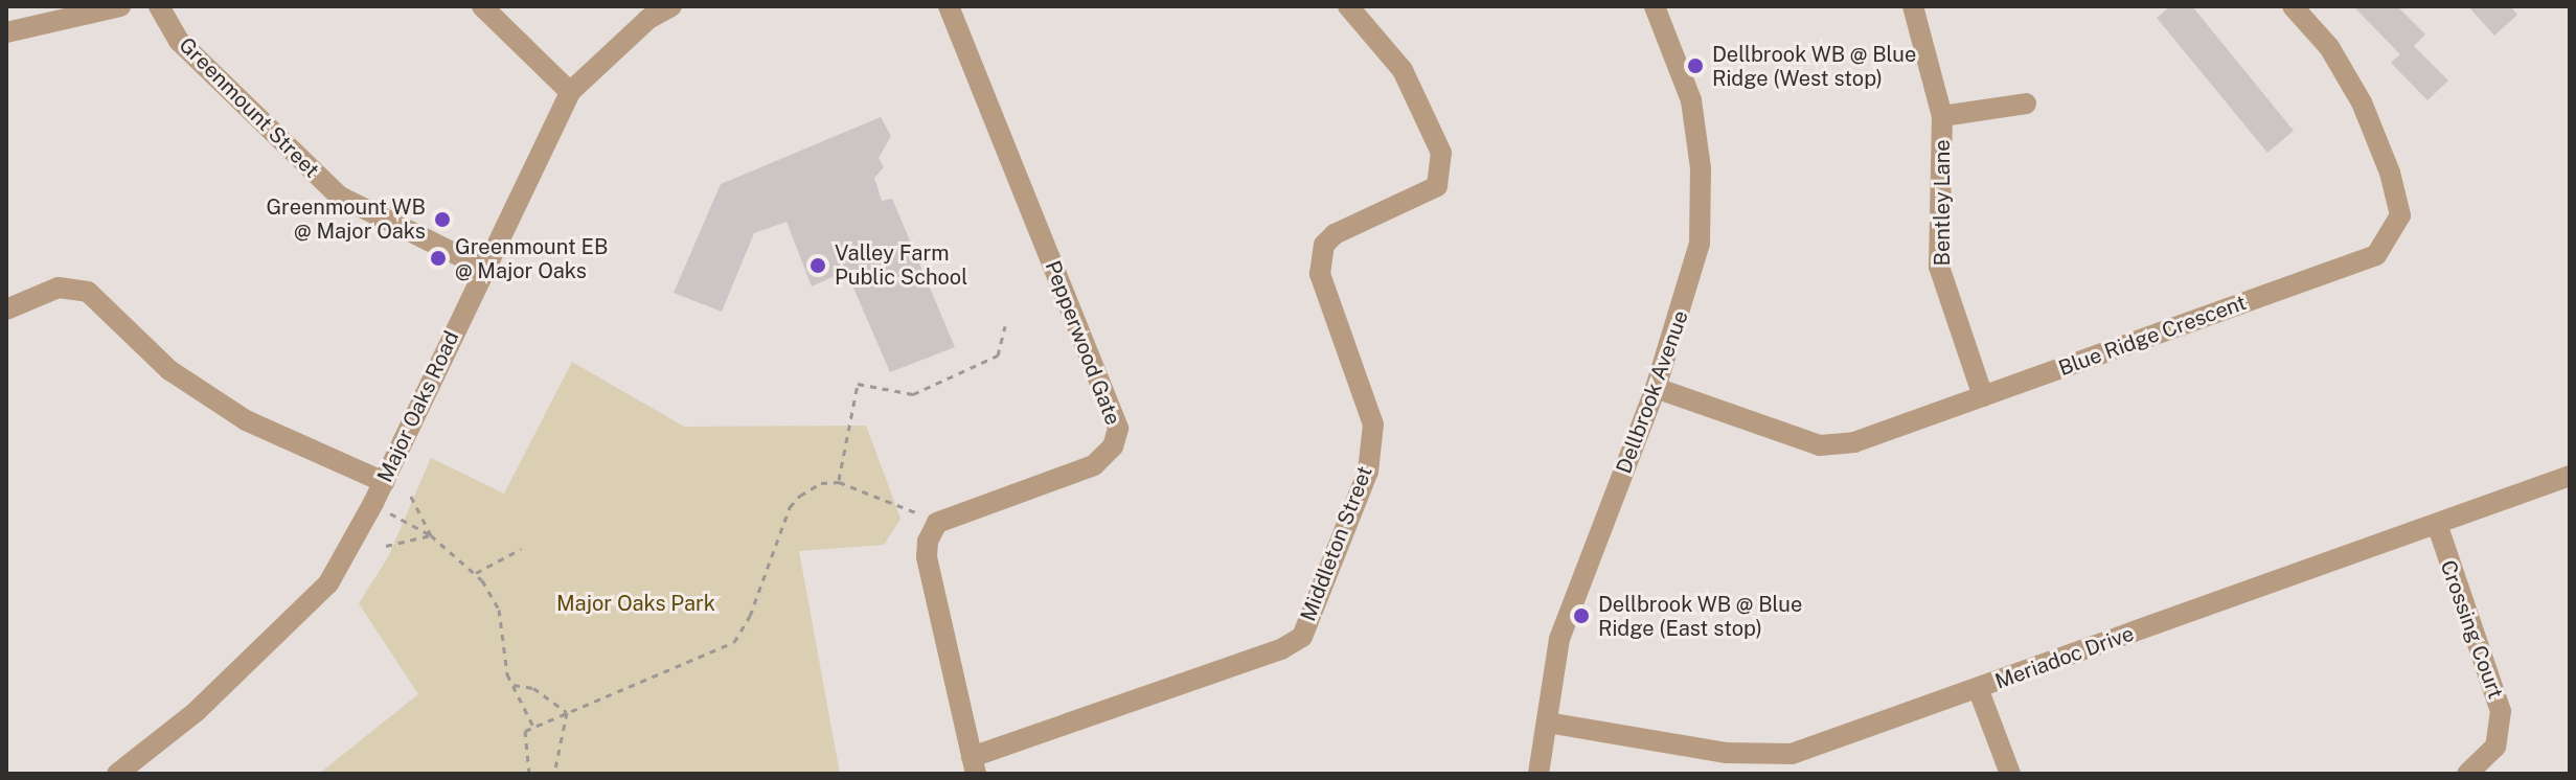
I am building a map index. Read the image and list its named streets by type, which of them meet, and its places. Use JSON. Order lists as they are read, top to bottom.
{
  "streets": {
    "street": [
      "Greenmount Street",
      "Bentley Lane",
      "Blue Ridge Crescent",
      "Pepperwood Gate",
      "Dellbrook Avenue",
      "Major Oaks Road",
      "Middleton Street",
      "Crossing Court",
      "Meriadoc Drive"
    ]
  },
  "crossings": [
    ["Greenmount Street", "Major Oaks Road"],
    ["Bentley Lane", "Blue Ridge Crescent"],
    ["Blue Ridge Crescent", "Dellbrook Avenue"],
    ["Dellbrook Avenue", "Meriadoc Drive"],
    ["Crossing Court", "Meriadoc Drive"]
  ],
  "parks": ["Major Oaks Park"],
  "places": [
    "Dellbrook WB @ Blue Ridge (West stop)",
    "Greenmount WB @ Major Oaks",
    "Greenmount EB @ Major Oaks",
    "Valley Farm Public School",
    "Dellbrook WB @ Blue Ridge (East stop)"
  ]
}
